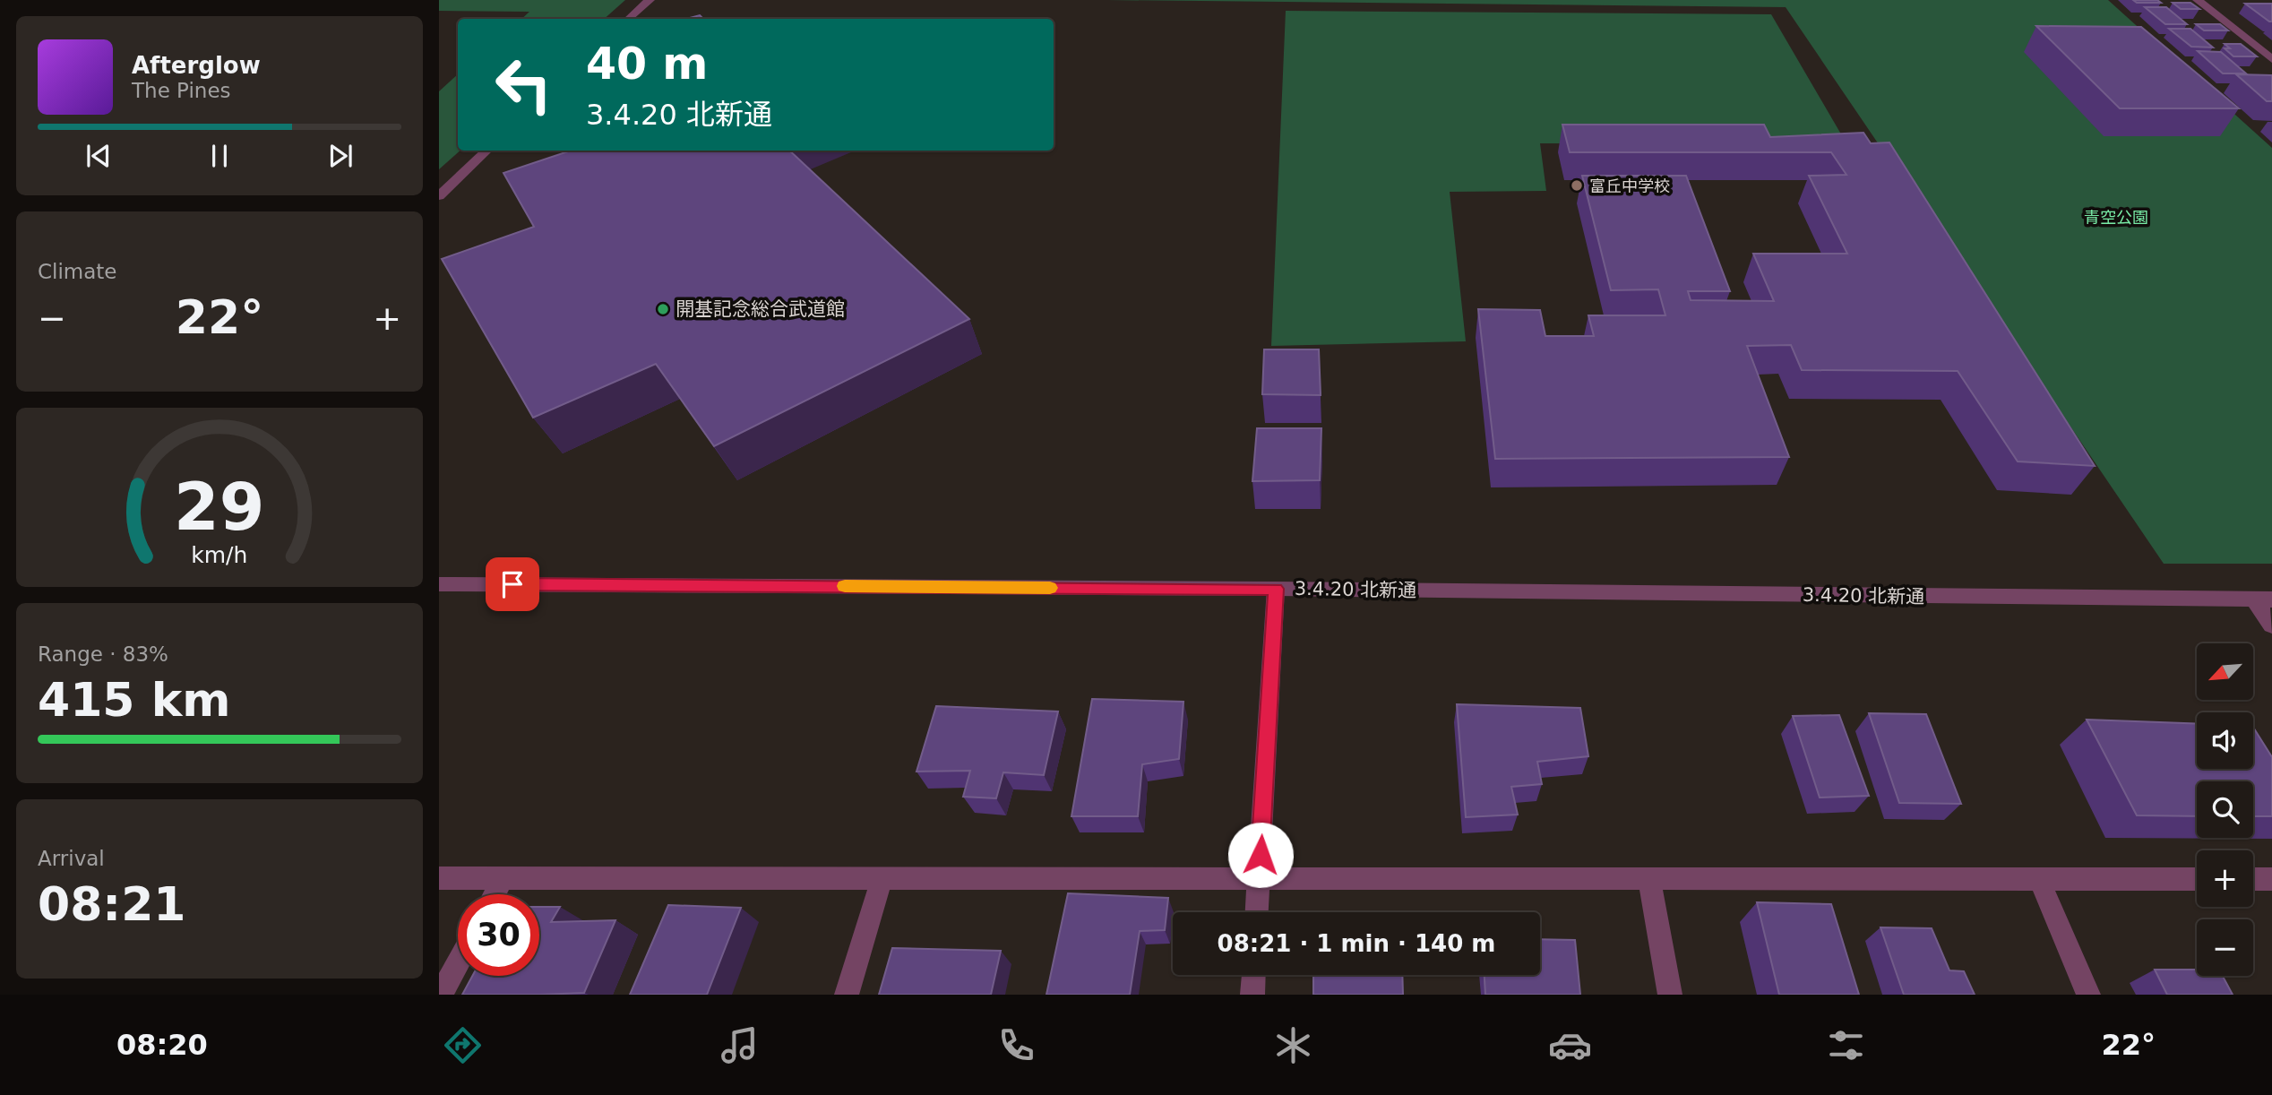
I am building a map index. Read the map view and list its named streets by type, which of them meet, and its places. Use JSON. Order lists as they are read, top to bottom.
{
  "streets": {
    "street": ["3.4.20 北新通"]
  },
  "parks": ["青空公園"],
  "places": ["富丘中学校", "開基記念総合武道館"],
  "north": "bottom left",
  "page": {
    "turn": ["40 m", "3.4.20 北新通"],
    "song": ["Afterglow", "The Pines"],
    "tile": [
      "Climate",
      ["Range · 83%", "415 km"],
      ["Arrival", "08:21"]
    ],
    "heat": ["−", "22°", "+"],
    "map_buttons": ["+", "−"],
    "limit": "30",
    "trip": "08:21 · 1 min · 140 m",
    "tabs": ["08:20", "22°"],
    "gauge": ["29", "km/h"]
  }
}
